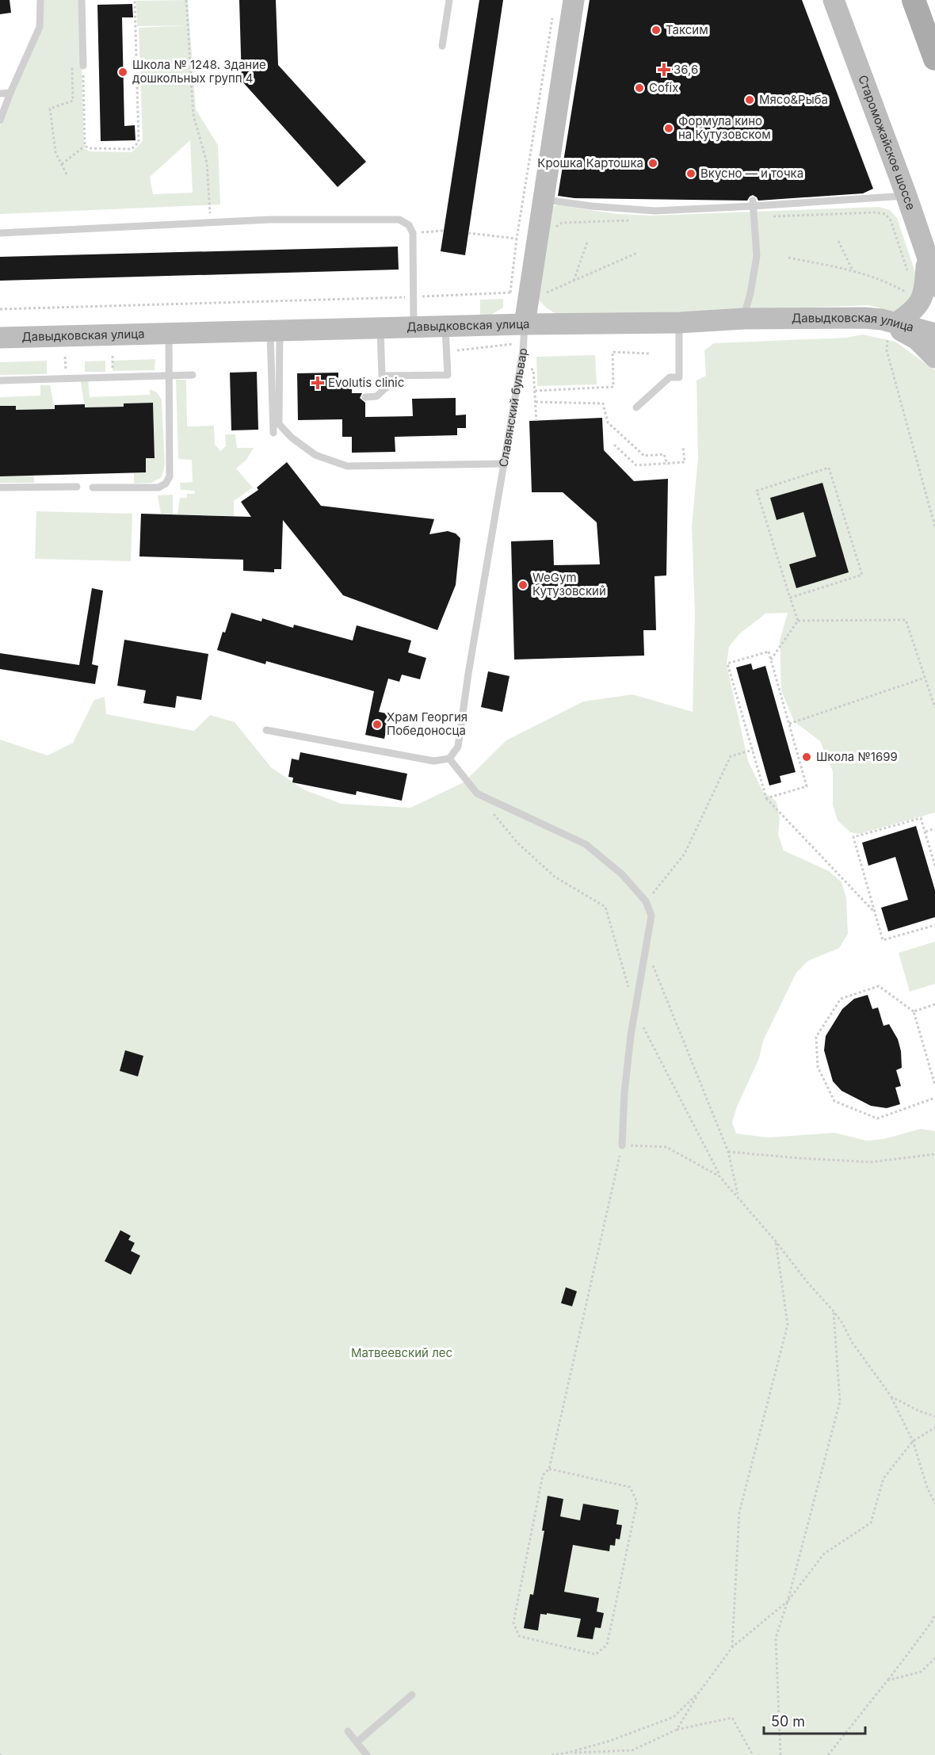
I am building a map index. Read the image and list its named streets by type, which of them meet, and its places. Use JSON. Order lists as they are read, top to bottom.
{
  "streets": {
    "street": ["Староможайское шоссе", "Давыдковская улица", "Славянский бульвар"]
  },
  "crossings": [
    ["Давыдковская улица", "Славянский бульвар"]
  ],
  "parks": ["Матвеевский лес"],
  "places": {
    "other": [
      "Таксим",
      "Школа № 1248. Здание дошкольных групп 4",
      "Cofix",
      "Мясо&Рыба",
      "Формула кино на Кутузовском",
      "Крошка Картошка",
      "Вкусно — и точка",
      "WeGym Кутузовский",
      "Храм Георгия Победоносца",
      "Школа №1699"
    ],
    "health": ["36,6", "Evolutis clinic"]
  },
  "scale_bar": "50 m"
}
